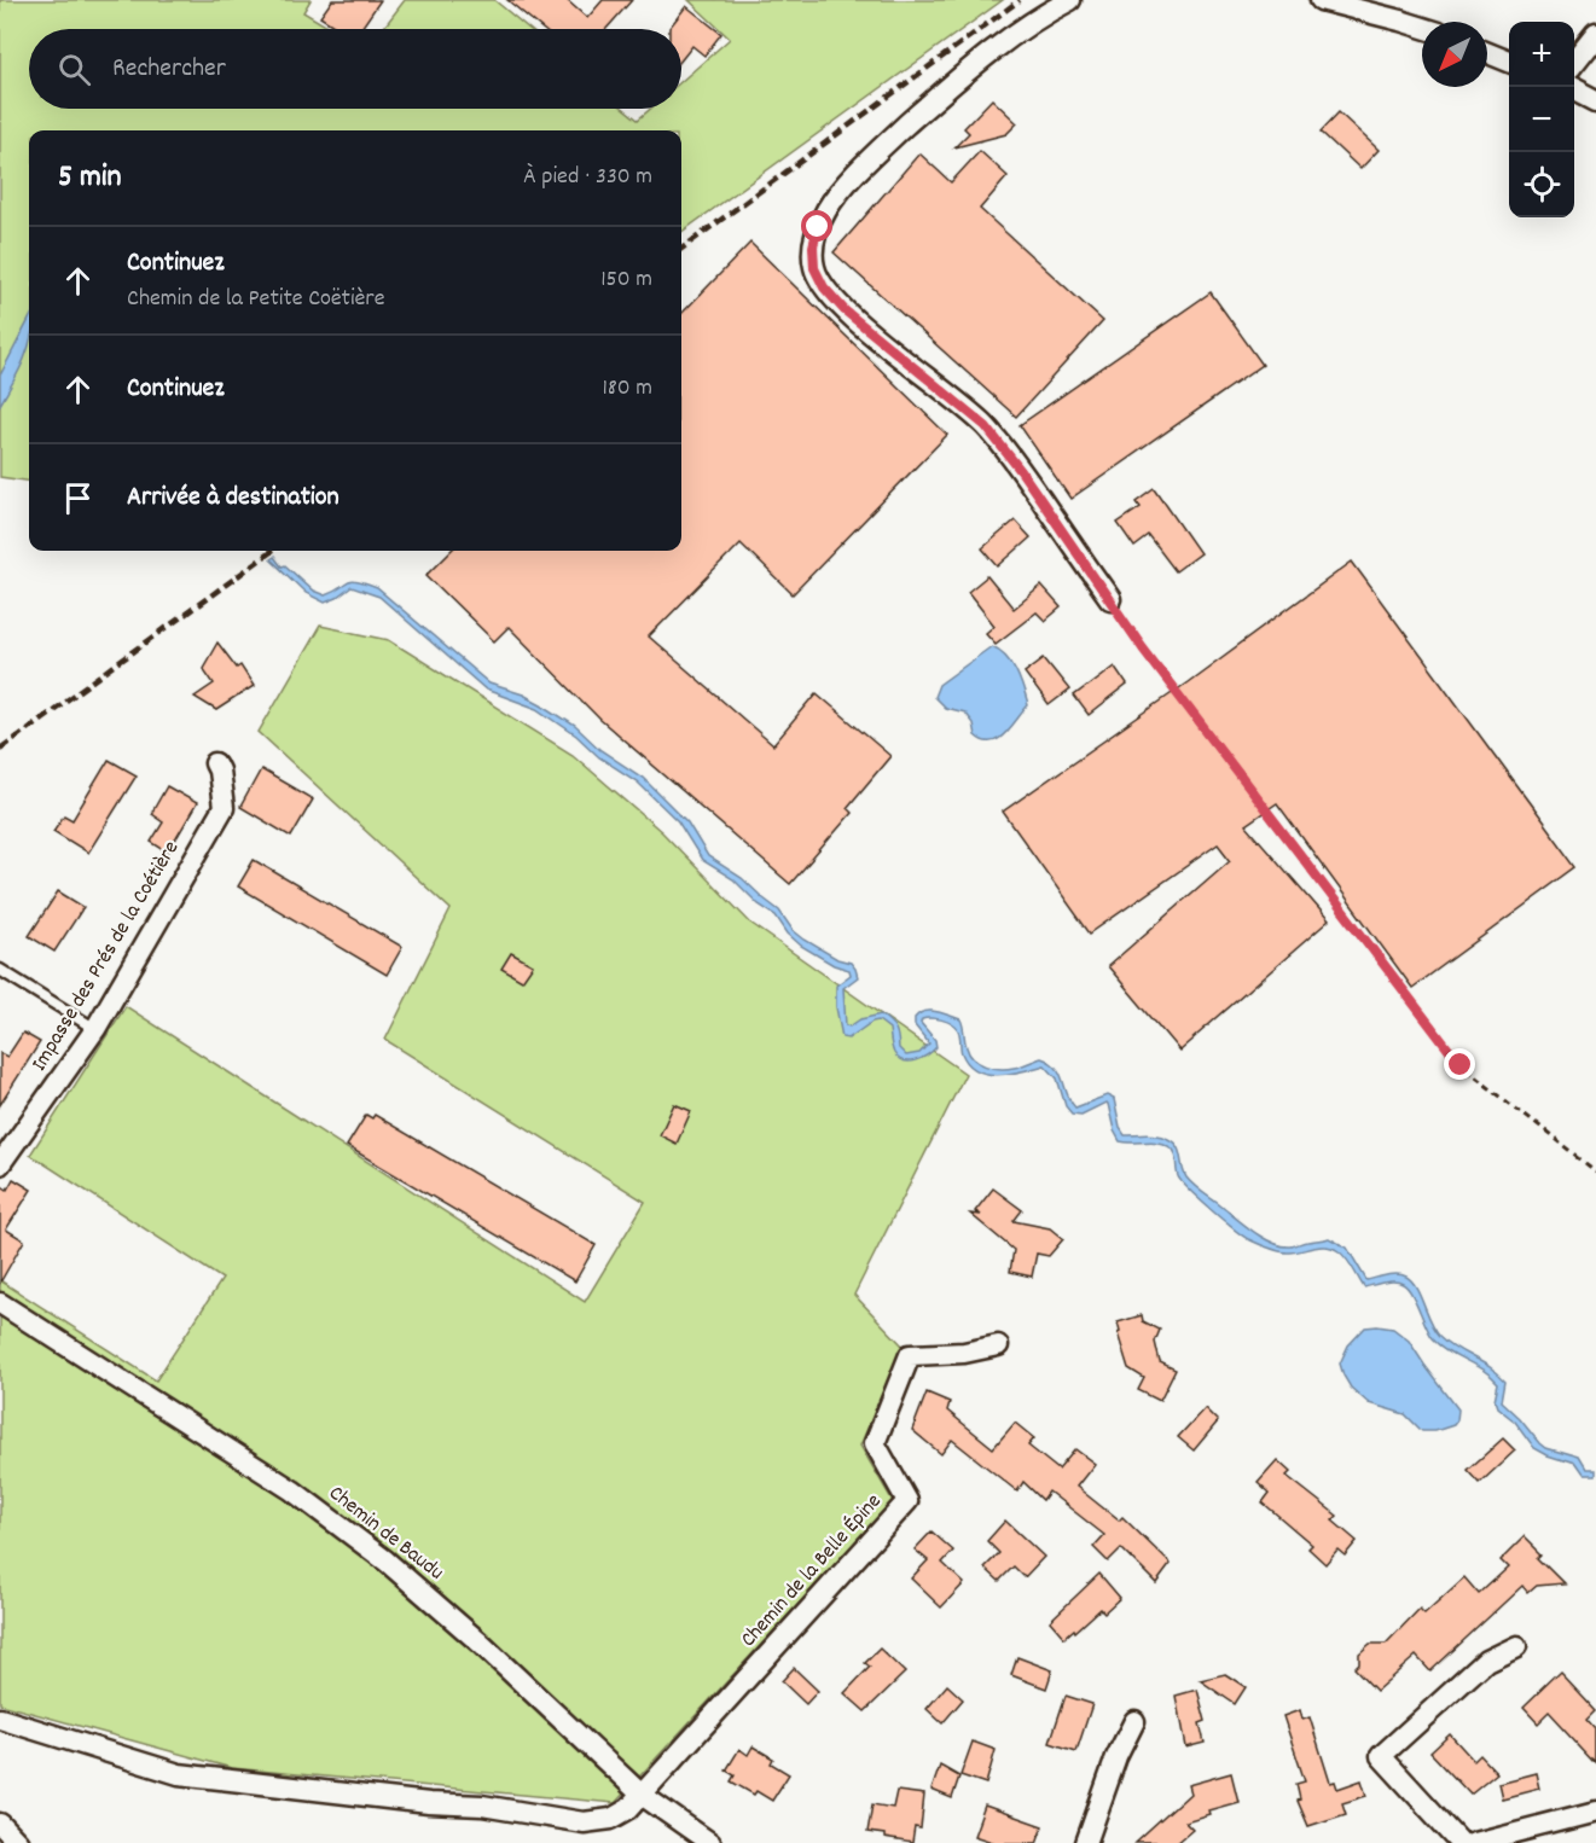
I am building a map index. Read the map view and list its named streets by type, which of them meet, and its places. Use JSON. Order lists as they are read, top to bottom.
{
  "streets": {
    "street": ["Impasse des Prés de la Coétière", "Chemin de Baudu", "Chemin de la Belle Épine"]
  },
  "crossings": [
    ["Chemin de Baudu", "Chemin de la Belle Épine"]
  ],
  "north": "bottom left",
  "page": {
    "map_buttons": ["+", "−"],
    "search": "Rechercher",
    "heading": ["5 min", "À pied · 330 m"],
    "list": [
      ["Continuez", "Chemin de la Petite Coëtière", "150 m"],
      ["Continuez", "180 m"],
      "Arrivée à destination"
    ]
  }
}
